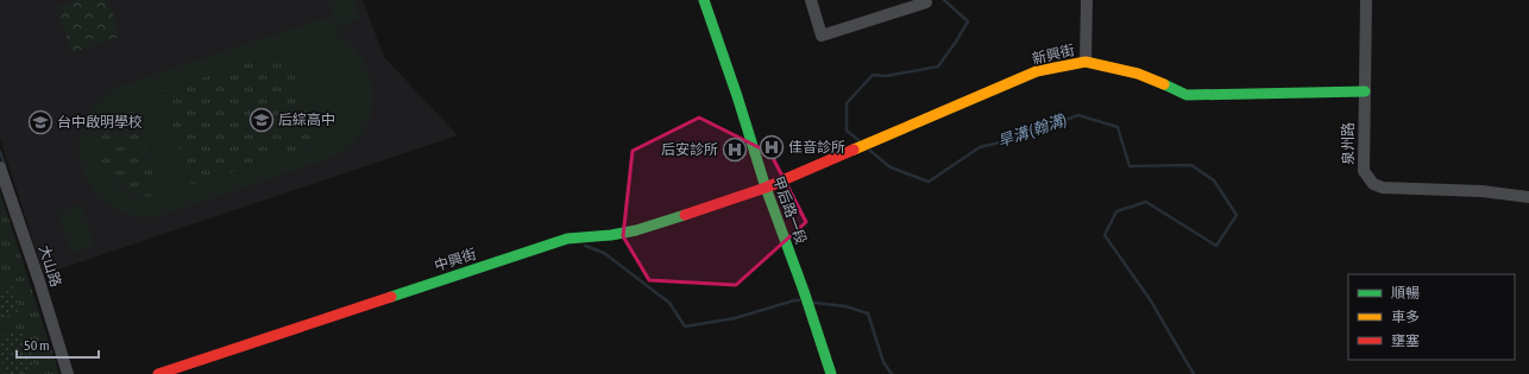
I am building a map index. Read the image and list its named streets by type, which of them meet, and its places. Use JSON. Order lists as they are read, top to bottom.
{
  "streets": {
    "street": [
      "新興街",
      "泉州路",
      "甲后路一段",
      "中興街",
      "大山路"
    ]
  },
  "crossings": [
    ["新興街", "泉州路"],
    ["新興街", "甲后路一段"],
    ["新興街", "中興街"],
    ["甲后路一段", "中興街"]
  ],
  "water": ["旱溝 (翰溝)"],
  "places": {
    "school or university": ["后綜高中", "台中啟明學校"],
    "hospital": ["佳音診所", "后安診所"]
  },
  "legend": ["順暢", "車多", "壅塞"],
  "scale_bar": "50 m"
}
